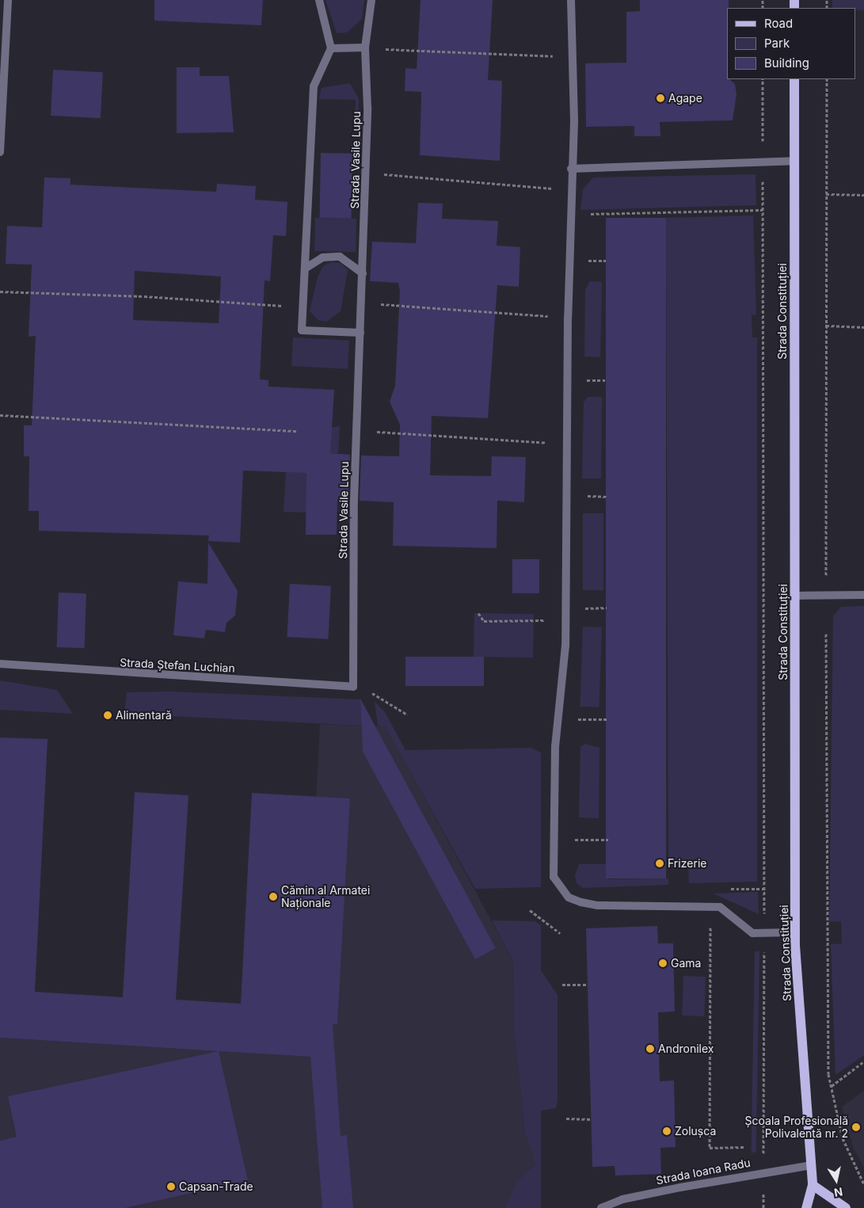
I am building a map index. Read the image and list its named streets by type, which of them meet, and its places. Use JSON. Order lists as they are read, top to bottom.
{
  "streets": {
    "main road": ["Strada Constituției"],
    "street": ["Strada Vasile Lupu", "Strada Ștefan Luchian", "Strada Ioana Radu"]
  },
  "crossings": [
    ["Strada Vasile Lupu", "Strada Ștefan Luchian"],
    ["Strada Constituției", "Strada Ioana Radu"]
  ],
  "places": [
    "Agape",
    "Alimentară",
    "Frizerie",
    "Cămin al Armatei Naționale",
    "Gama",
    "Andronilex",
    "Școala Profesională Polivalentă nr. 2",
    "Zolușca",
    "Capsan-Trade"
  ],
  "legend": ["Road", "Park", "Building"],
  "north": "bottom"
}
